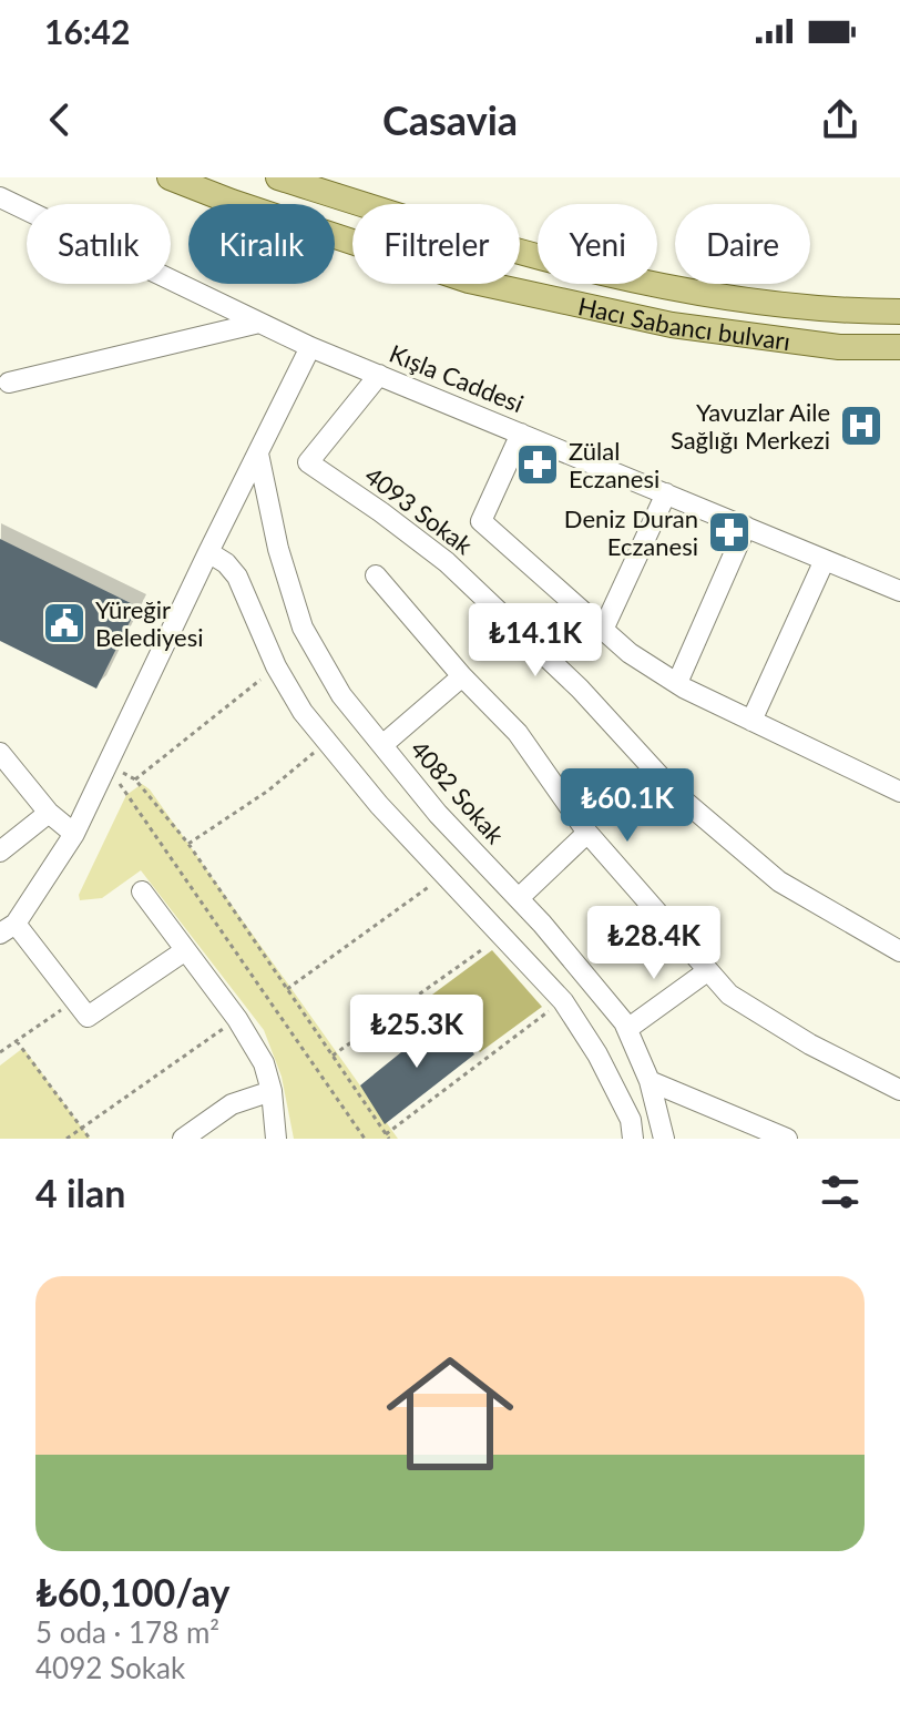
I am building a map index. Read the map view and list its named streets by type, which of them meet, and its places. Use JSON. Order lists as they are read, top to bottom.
{
  "streets": {
    "main road": ["Hacı Sabancı bulvarı"],
    "street": ["Kışla Caddesi", "4093 Sokak", "4082 Sokak"]
  },
  "crossings": [
    ["Kışla Caddesi", "4093 Sokak"]
  ],
  "places": {
    "hospital": ["Yavuzlar Aile Sağlığı Merkezi"],
    "pharmacy": ["Zülal Eczanesi", "Deniz Duran Eczanesi"],
    "public building": ["Yüreğir Belediyesi"]
  },
  "page": {
    "status": "16:42",
    "header": "Casavia",
    "chip": [
      "Satılık",
      "Kiralık",
      "Filtreler",
      "Yeni",
      "Daire"
    ],
    "price": [
      "₺14.1K",
      "₺60.1K",
      "₺28.4K",
      "₺25.3K"
    ],
    "heading": "4 ilan",
    "list": [
      {
        "name": "₺60,100/ay",
        "note": "5 oda · 178 m² · 4092 Sokak"
      }
    ]
  }
}
